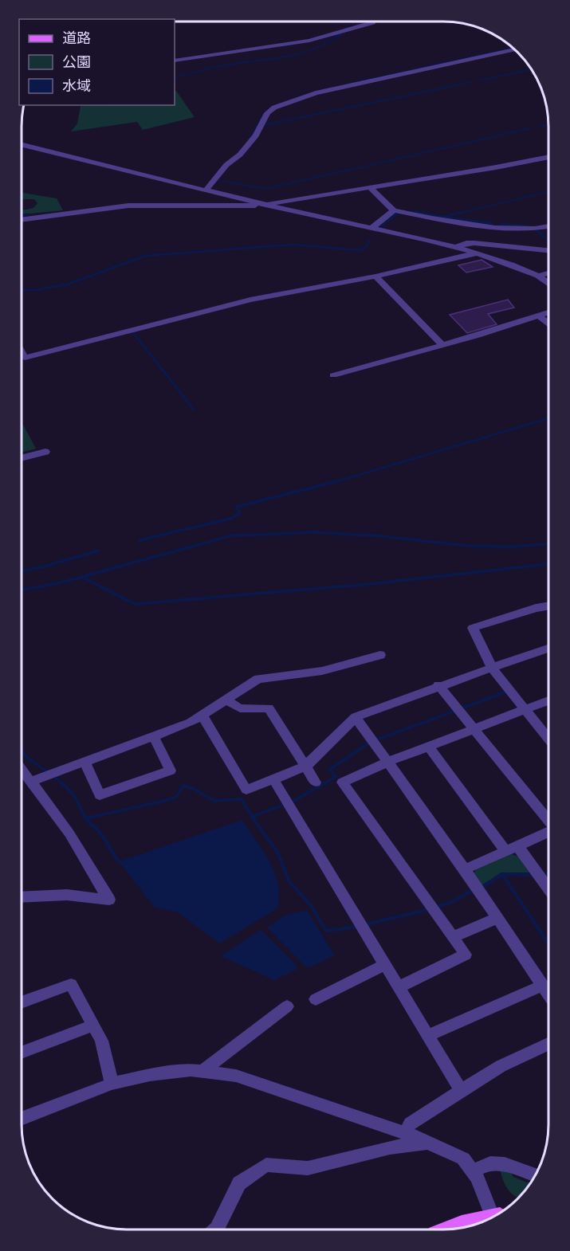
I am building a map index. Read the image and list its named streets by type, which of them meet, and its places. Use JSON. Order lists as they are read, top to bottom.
{
  "legend": ["道路", "公園", "水域"]
}
